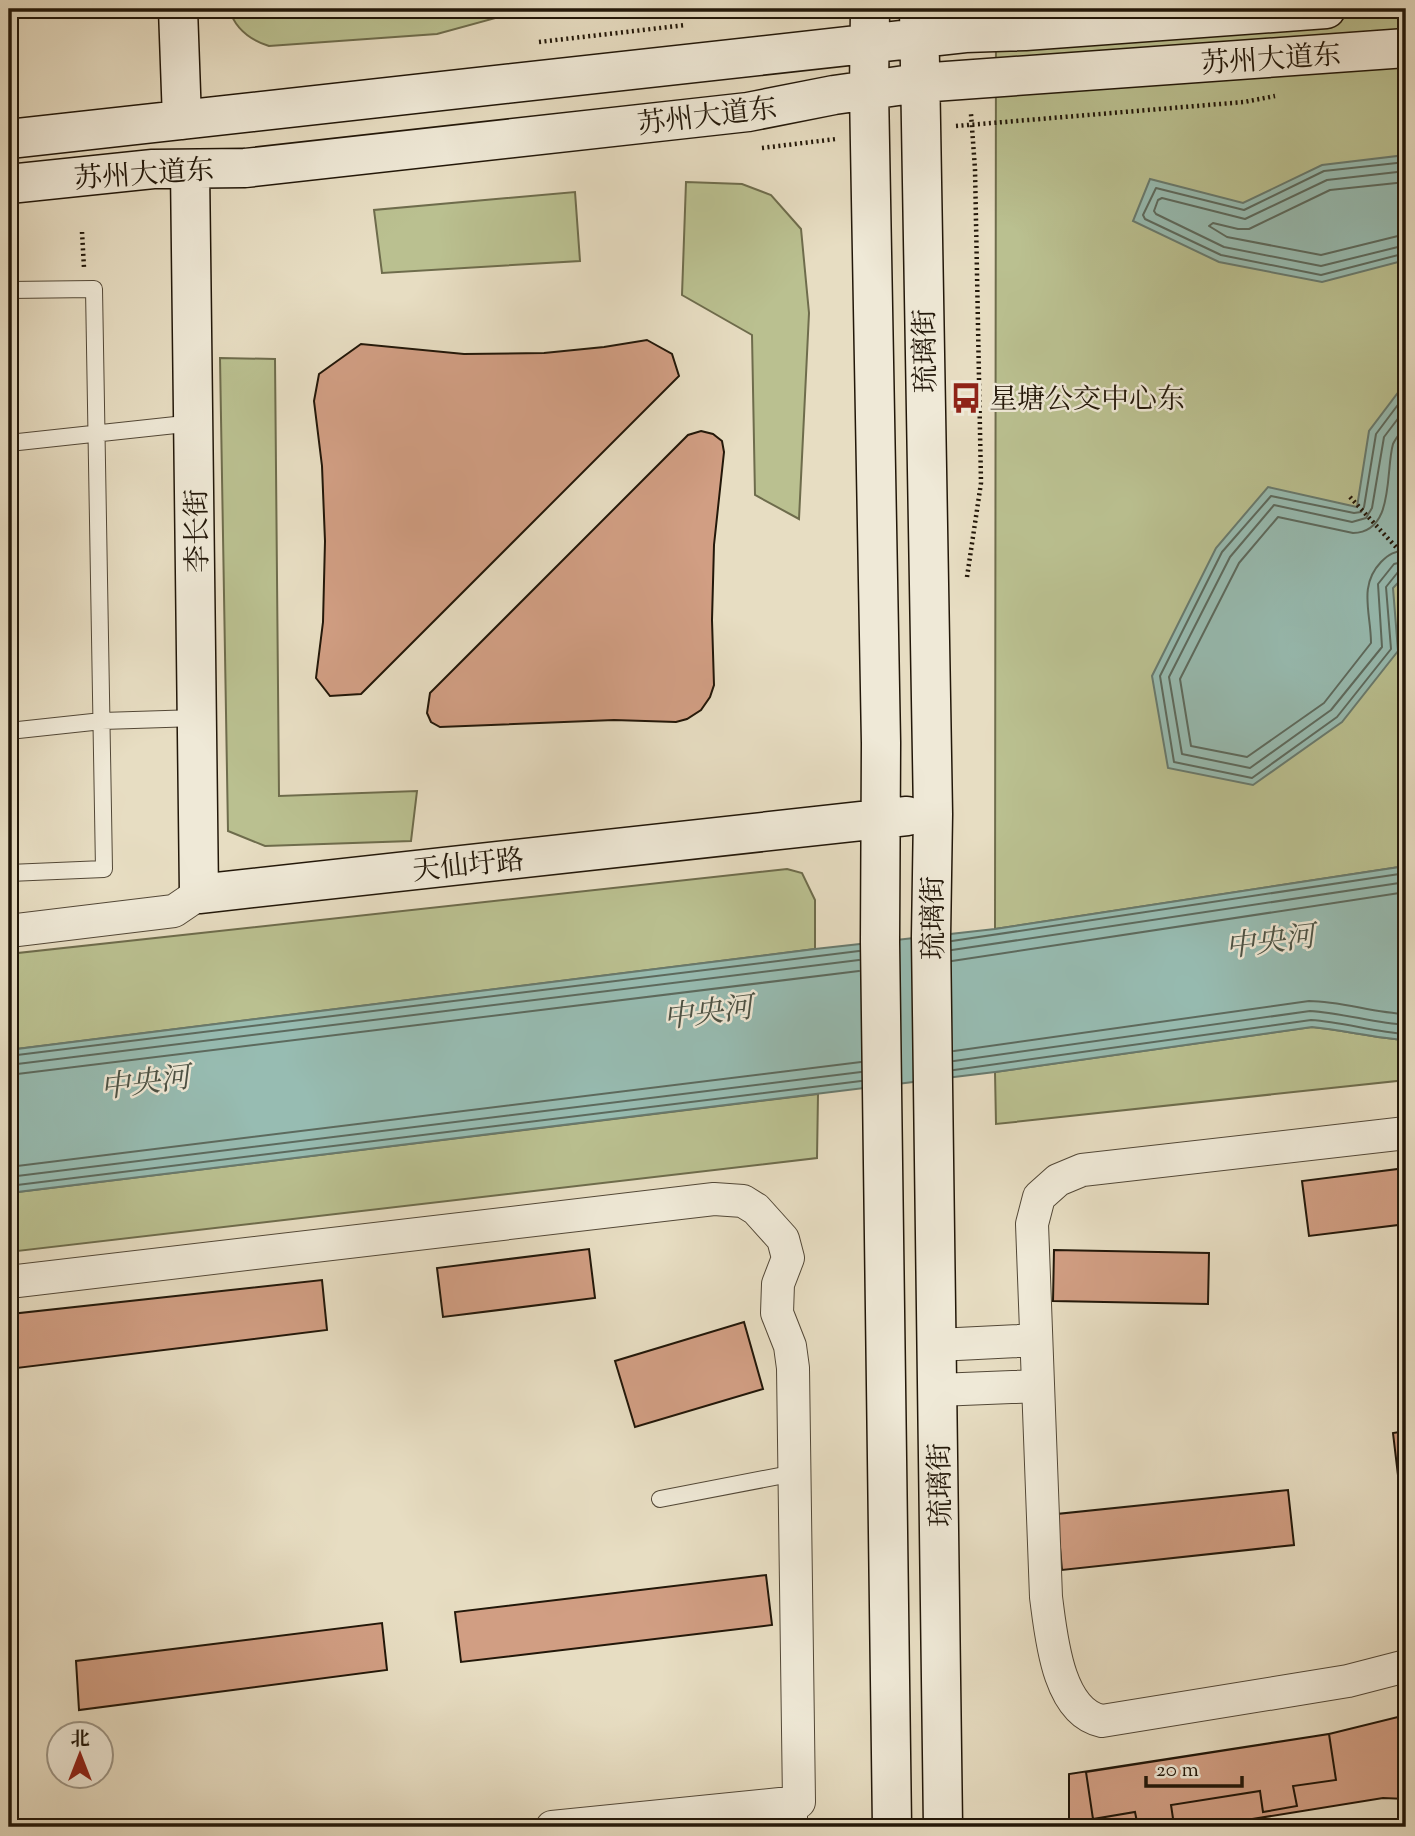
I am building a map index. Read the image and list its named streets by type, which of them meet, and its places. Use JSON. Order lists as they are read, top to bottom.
{
  "streets": {
    "main road": [
      "苏州大道东",
      "琉璃街",
      "李长街",
      "天仙圩路"
    ]
  },
  "crossings": [
    ["苏州大道东", "琉璃街"],
    ["苏州大道东", "李长街"],
    ["琉璃街", "天仙圩路"],
    ["李长街", "天仙圩路"]
  ],
  "water": ["中央河"],
  "places": {
    "bus stop": ["星塘公交中心东"]
  },
  "scale_bar": "20 m",
  "north": "top"
}
